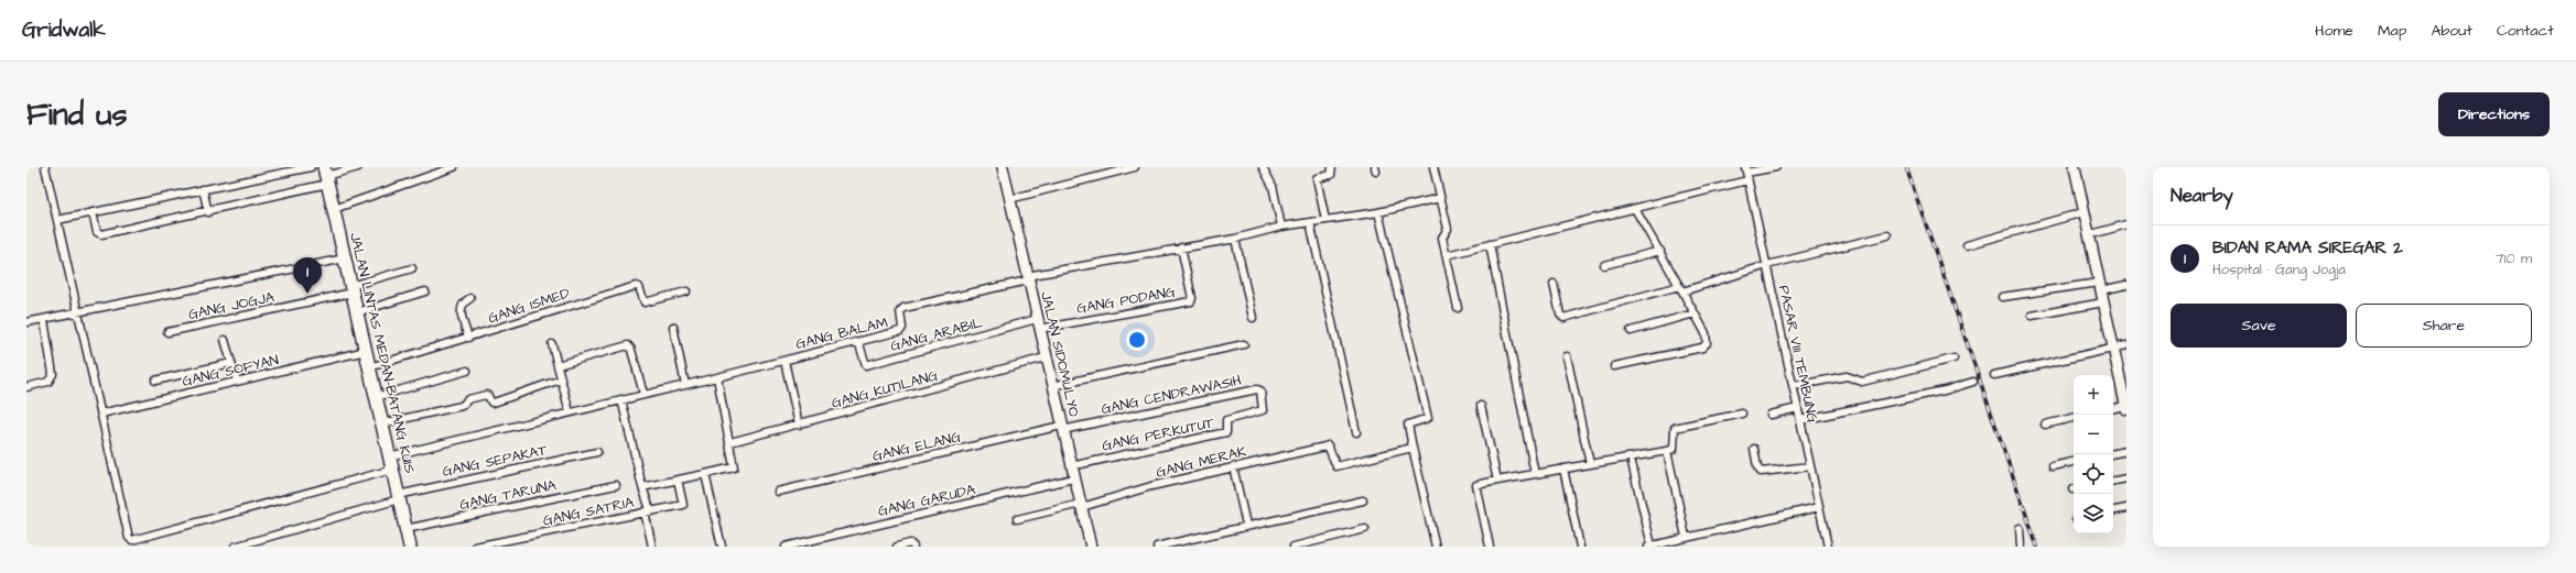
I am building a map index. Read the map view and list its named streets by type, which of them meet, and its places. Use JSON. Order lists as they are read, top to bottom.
{
  "streets": {
    "highway": ["JALAN LINTAS MEDAN–BATANG KUIS"],
    "street": [
      "GANG PODANG",
      "GANG JOGJA",
      "GANG ISMED",
      "GANG BALAM",
      "GANG ARABIL",
      "JALAN SIDOMULYO",
      "PASAR VIII TEMBUNG",
      "GANG SOFYAN",
      "GANG KUTILANG",
      "GANG CENDRAWASIH",
      "GANG PERKUTUT",
      "GANG ELANG",
      "GANG SEPAKAT",
      "GANG MERAK",
      "GANG TARUNA",
      "GANG GARUDA",
      "GANG SATRIA"
    ]
  },
  "crossings": [
    ["GANG PODANG", "GANG ARABIL"],
    ["GANG PODANG", "JALAN SIDOMULYO"],
    ["GANG JOGJA", "JALAN LINTAS MEDAN–BATANG KUIS"],
    ["GANG ISMED", "JALAN LINTAS MEDAN–BATANG KUIS"],
    ["GANG BALAM", "GANG ARABIL"],
    ["GANG BALAM", "JALAN LINTAS MEDAN–BATANG KUIS"],
    ["GANG BALAM", "JALAN SIDOMULYO"],
    ["GANG ARABIL", "JALAN SIDOMULYO"],
    ["JALAN LINTAS MEDAN–BATANG KUIS", "GANG SOFYAN"],
    ["JALAN LINTAS MEDAN–BATANG KUIS", "GANG SEPAKAT"],
    ["JALAN LINTAS MEDAN–BATANG KUIS", "GANG TARUNA"],
    ["JALAN SIDOMULYO", "GANG KUTILANG"],
    ["JALAN SIDOMULYO", "GANG CENDRAWASIH"],
    ["JALAN SIDOMULYO", "GANG PERKUTUT"],
    ["JALAN SIDOMULYO", "GANG ELANG"],
    ["JALAN SIDOMULYO", "GANG MERAK"],
    ["JALAN SIDOMULYO", "GANG GARUDA"],
    ["GANG CENDRAWASIH", "GANG PERKUTUT"],
    ["GANG CENDRAWASIH", "GANG ELANG"]
  ],
  "page": {
    "header": "Gridwalk",
    "nav": [
      "Home",
      "Map",
      "About",
      "Contact"
    ],
    "buttons": [
      "Directions",
      ["Save", "Share"]
    ],
    "title": "Find us",
    "heading": "Nearby",
    "list": [
      {
        "mark": "1",
        "name": "BIDAN RAMA SIREGAR 2",
        "note": "Hospital · Gang Jogja",
        "value": "710 m"
      }
    ],
    "pins": "1",
    "map_buttons": ["+", "−"]
  }
}
